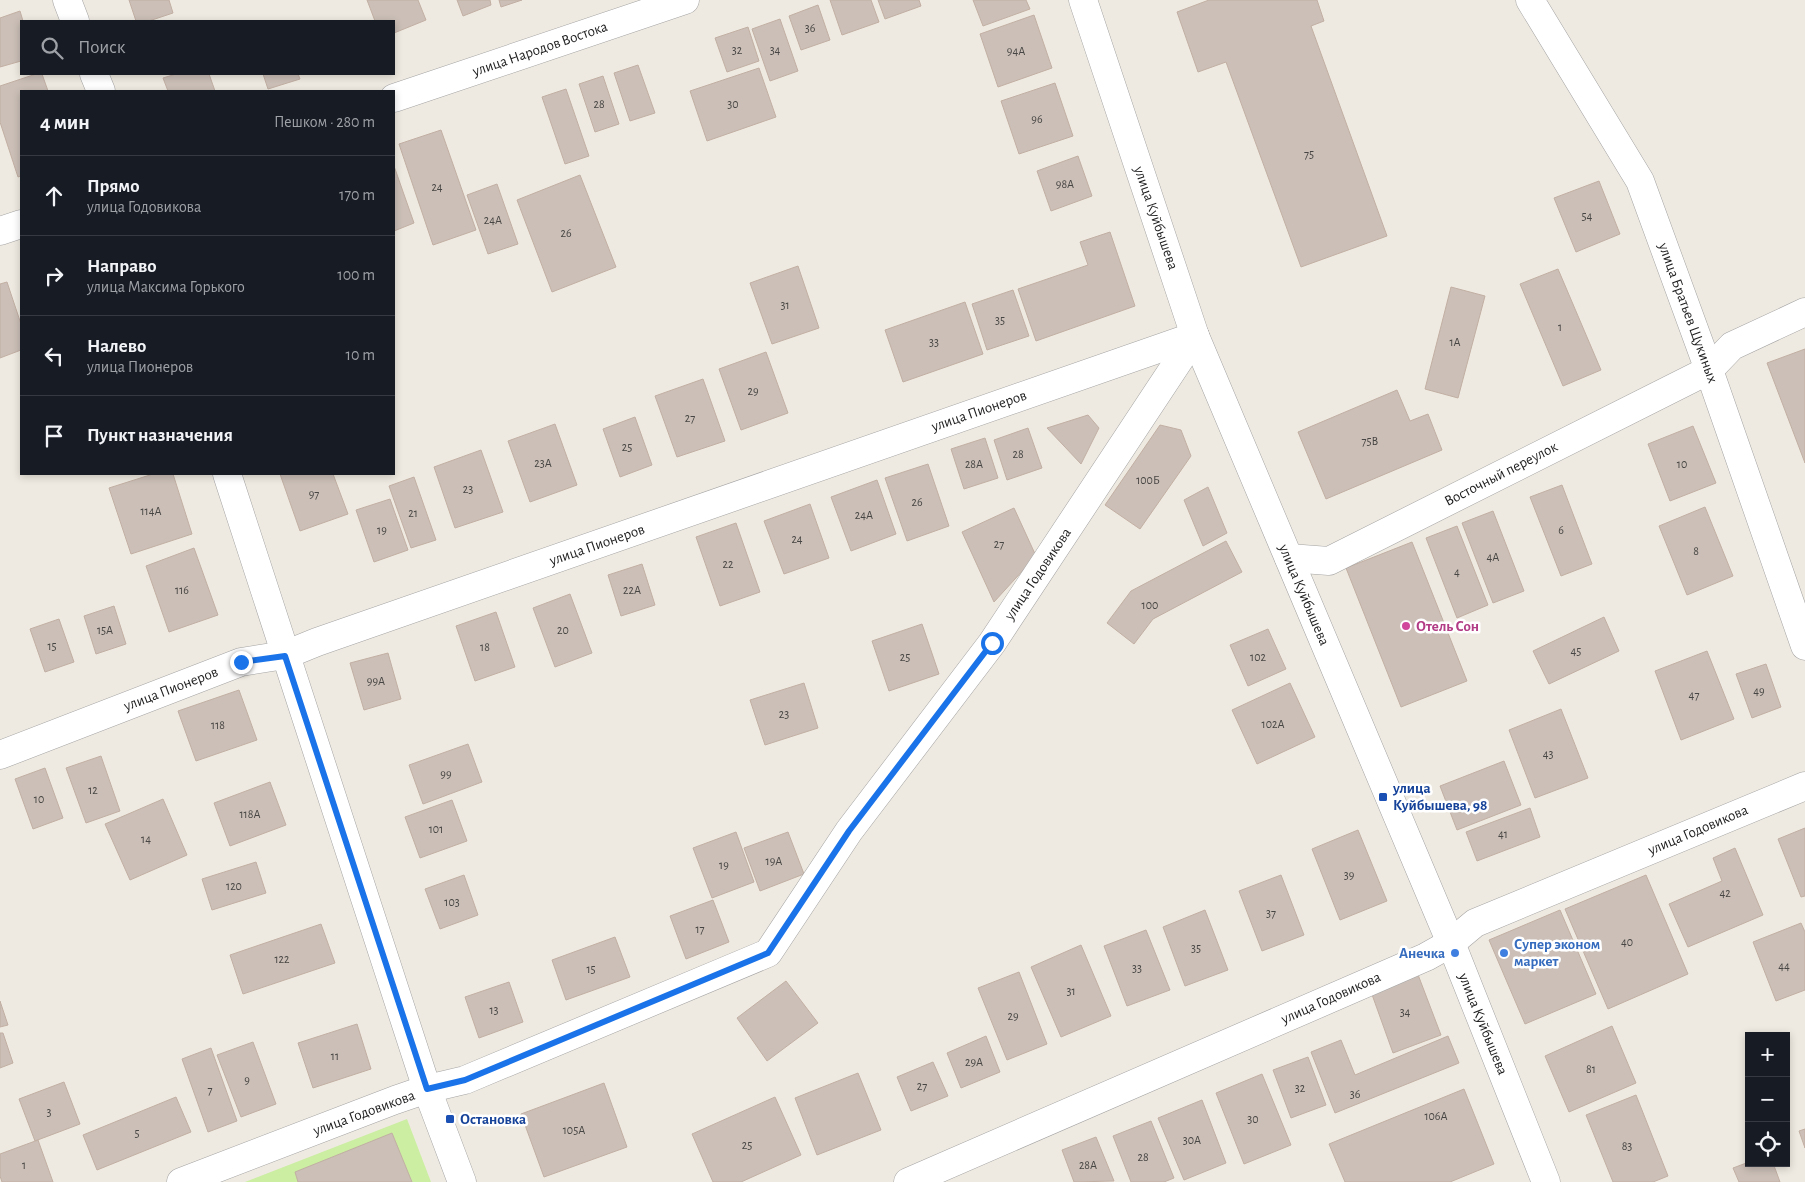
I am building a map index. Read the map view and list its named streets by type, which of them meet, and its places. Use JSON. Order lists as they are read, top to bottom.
{
  "streets": {
    "street": [
      "улица Народов Востока",
      "улица Куйбышева",
      "улица Братьев Щукиных",
      "улица Пионеров",
      "Восточный переулок",
      "улица Годовикова"
    ]
  },
  "crossings": [
    ["улица Куйбышева", "улица Пионеров"],
    ["улица Куйбышева", "Восточный переулок"],
    ["улица Куйбышева", "улица Годовикова"],
    ["улица Братьев Щукиных", "Восточный переулок"],
    ["улица Пионеров", "улица Годовикова"]
  ],
  "places": {
    "other": ["Отель Сон", "Анечка", "Супер эконом маркет"],
    "transit": ["улица Куйбышева, 98", "Остановка"]
  },
  "house_numbers": [
    "36",
    "32",
    "34",
    "94А",
    "28",
    "30",
    "96",
    "75",
    "98А",
    "24",
    "54",
    "24А",
    "26",
    "31",
    "35",
    "1",
    "33",
    "1А",
    "29",
    "27",
    "75В",
    "25",
    "28",
    "23А",
    "28А",
    "10",
    "100Б",
    "23",
    "97",
    "26",
    "114А",
    "21",
    "24А",
    "19",
    "6",
    "24",
    "27",
    "8",
    "4А",
    "22",
    "4",
    "116",
    "22А",
    "100",
    "15А",
    "20",
    "15",
    "18",
    "45",
    "25",
    "102",
    "99А",
    "49",
    "47",
    "23",
    "102А",
    "118",
    "43",
    "99",
    "12",
    "10",
    "118А",
    "101",
    "41",
    "14",
    "19А",
    "19",
    "39",
    "120",
    "42",
    "103",
    "37",
    "17",
    "40",
    "35",
    "122",
    "44",
    "33",
    "15",
    "31",
    "13",
    "34",
    "29",
    "11",
    "29А",
    "81",
    "9",
    "27",
    "32",
    "7",
    "36",
    "3",
    "106А",
    "30",
    "105А",
    "5",
    "30А",
    "25",
    "83",
    "28",
    "1",
    "28А"
  ],
  "page": {
    "search": "Поиск",
    "heading": ["4 мин", "Пешком · 280 m"],
    "list": [
      ["Прямо", "улица Годовикова", "170 m"],
      ["Направо", "улица Максима Горького", "100 m"],
      ["Налево", "улица Пионеров", "10 m"],
      "Пункт назначения"
    ],
    "map_buttons": ["+", "−"]
  }
}
